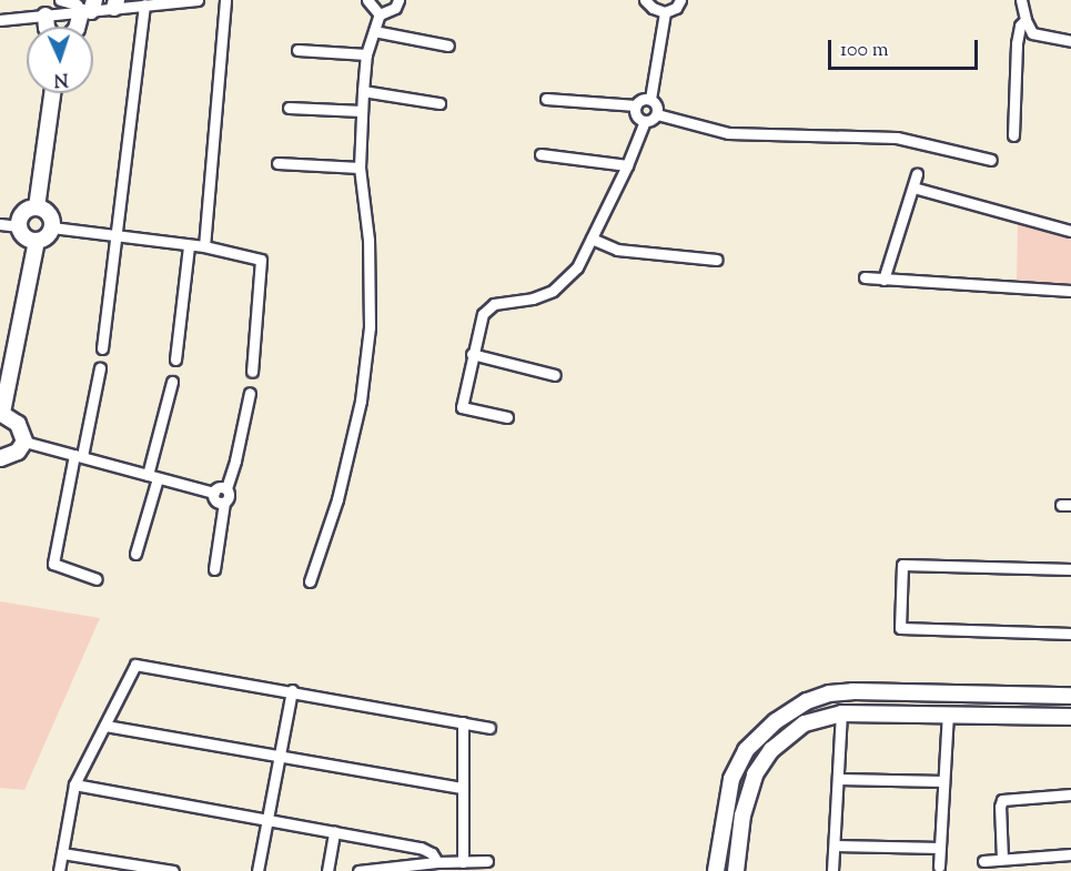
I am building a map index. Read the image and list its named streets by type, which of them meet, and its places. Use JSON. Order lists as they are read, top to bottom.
{
  "scale_bar": "100 m",
  "north": "bottom"
}
